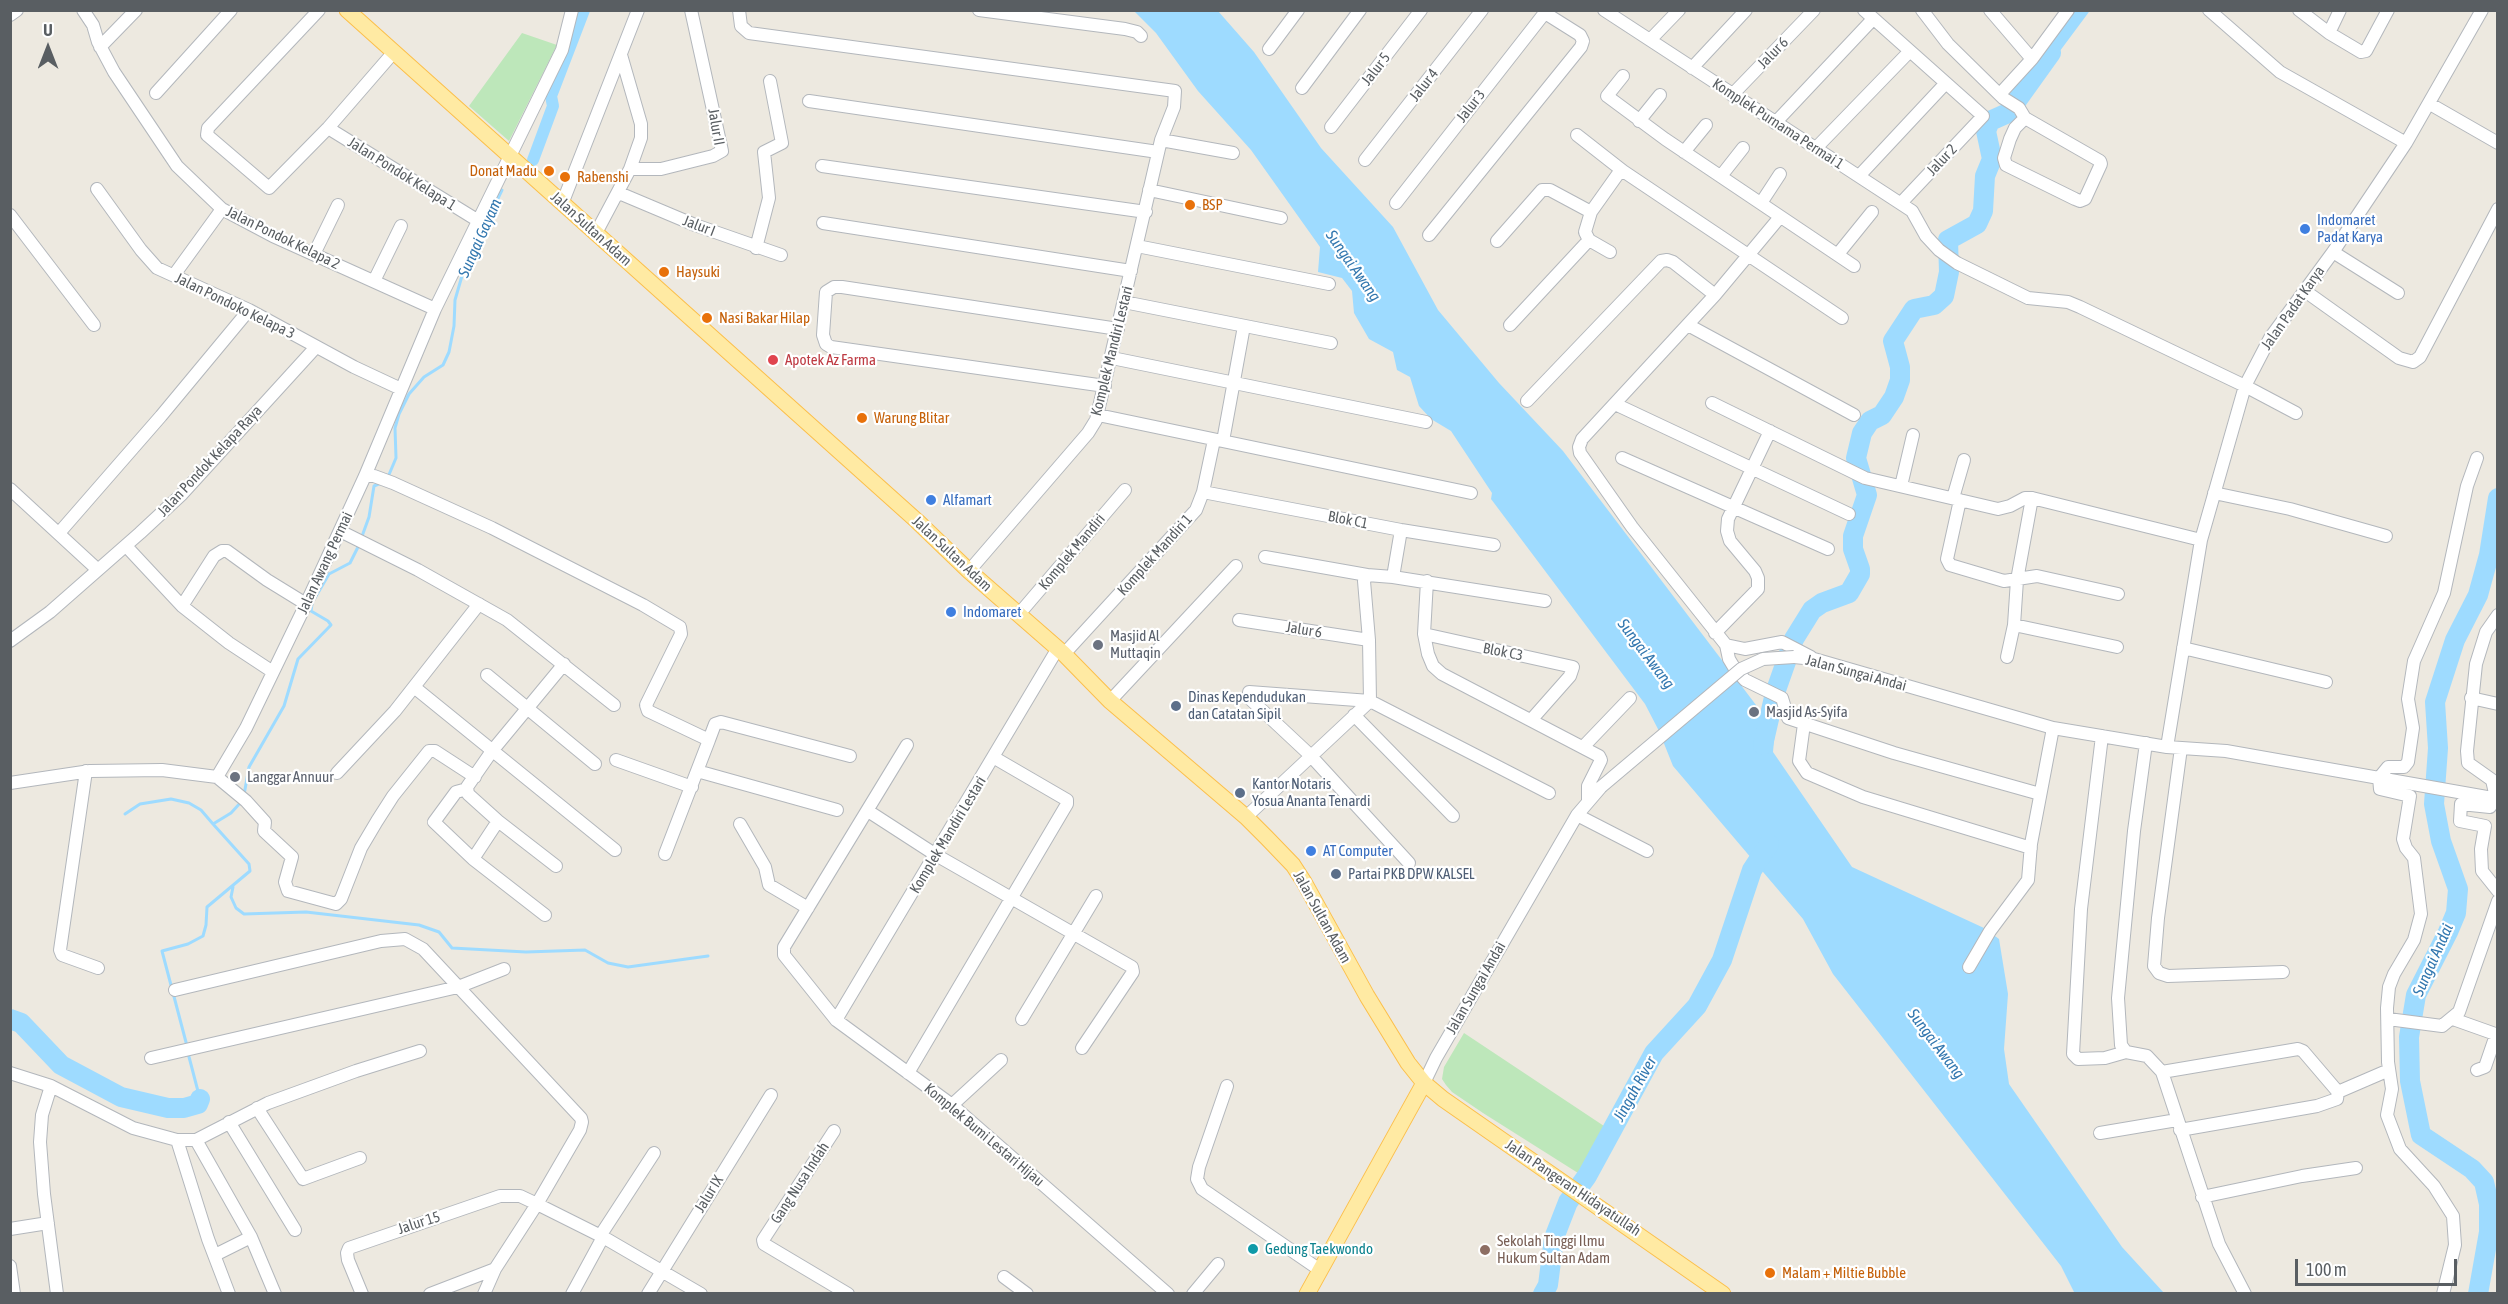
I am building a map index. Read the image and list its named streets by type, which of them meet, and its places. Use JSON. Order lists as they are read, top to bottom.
{
  "streets": {
    "main road": ["Jalan Sultan Adam", "Jalan Pangeran Hidayatullah"],
    "street": [
      "Jalur 6",
      "Jalur 5",
      "Jalur 4",
      "Jalur 3",
      "Komplek Purnama Permai 1",
      "Jalur II",
      "Jalur 2",
      "Jalan Pondok Kelapa 1",
      "Jalur I",
      "Jalan Pondok Kelapa 2",
      "Jalan Pondoko Kelapa 3",
      "Jalan Padat Karya",
      "Komplek Mandiri Lestari",
      "Jalan Pondok Kelapa Raya",
      "Blok C1",
      "Komplek Mandiri",
      "Komplek Mandiri 1",
      "Jalan Awang Permai",
      "Blok C3",
      "Jalan Sungai Andai",
      "Komplek Bumi Lestari Hijau",
      "Gang Nusa Indah",
      "Jalur IX",
      "Jalur 15"
    ]
  },
  "crossings": [
    ["Jalur 6", "Komplek Purnama Permai 1"],
    ["Komplek Purnama Permai 1", "Jalur 2"],
    ["Komplek Purnama Permai 1", "Jalan Padat Karya"],
    ["Jalan Pondok Kelapa 1", "Jalan Awang Permai"],
    ["Jalan Sultan Adam", "Komplek Mandiri Lestari"],
    ["Jalan Sultan Adam", "Komplek Mandiri"],
    ["Jalan Sultan Adam", "Komplek Mandiri 1"],
    ["Jalan Sultan Adam", "Jalan Awang Permai"],
    ["Jalan Sultan Adam", "Jalan Sungai Andai"],
    ["Jalan Sultan Adam", "Jalan Pangeran Hidayatullah"],
    ["Jalan Pondok Kelapa 2", "Jalan Awang Permai"],
    ["Jalan Pondoko Kelapa 3", "Jalan Pondok Kelapa Raya"],
    ["Jalan Pondoko Kelapa 3", "Jalan Awang Permai"],
    ["Jalan Padat Karya", "Jalan Sungai Andai"],
    ["Komplek Mandiri Lestari", "Komplek Mandiri 1"],
    ["Komplek Mandiri Lestari", "Komplek Bumi Lestari Hijau"],
    ["Blok C1", "Komplek Mandiri 1"],
    ["Jalan Sungai Andai", "Jalan Pangeran Hidayatullah"]
  ],
  "water": [
    "Sungai Gayam",
    "Sungai Awang",
    "Sungai Andai",
    "Jingah River"
  ],
  "places": [
    "Donat Madu",
    "Rabenshi",
    "BSP",
    "Indomaret Padat Karya",
    "Haysuki",
    "Nasi Bakar Hilap",
    "Apotek Az Farma",
    "Warung Blitar",
    "Alfamart",
    "Indomaret",
    "Masjid Al Muttaqin",
    "Dinas Kependudukan dan Catatan Sipil",
    "Masjid As-Syifa",
    "Langgar Annuur",
    "Kantor Notaris Yosua Ananta Tenardi",
    "AT Computer",
    "Partai PKB DPW KALSEL",
    "Gedung Taekwondo",
    "Sekolah Tinggi Ilmu Hukum Sultan Adam",
    "Malam + Miltie Bubble"
  ],
  "scale_bar": "100 m",
  "north": "top"
}
